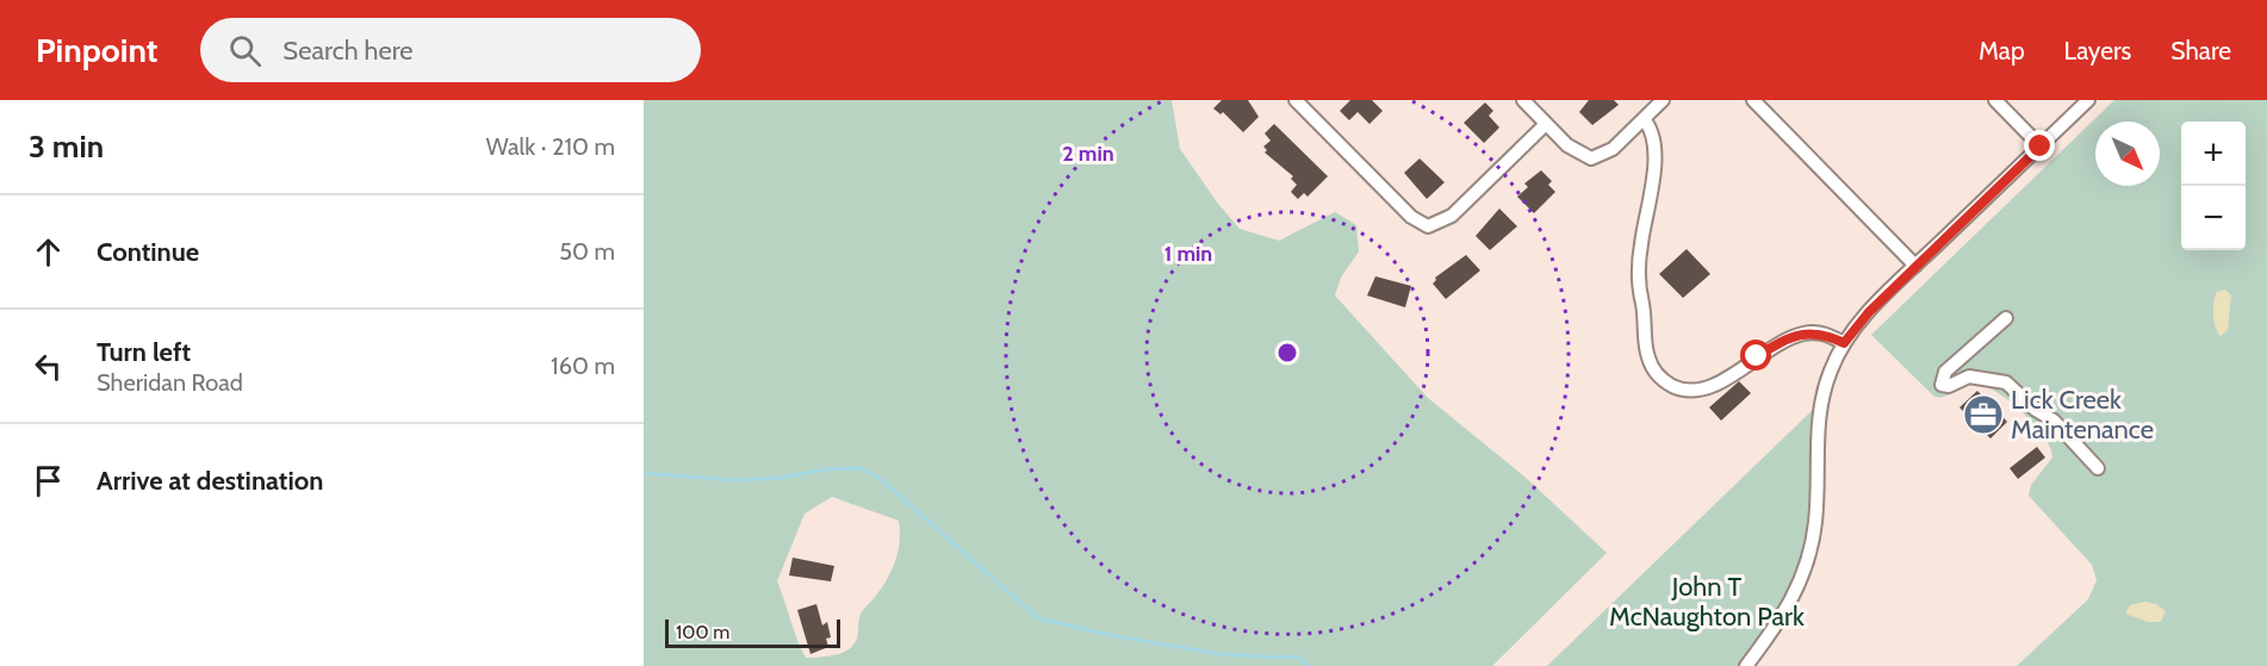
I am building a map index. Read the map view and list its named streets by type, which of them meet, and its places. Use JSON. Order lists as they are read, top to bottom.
{
  "parks": ["John T McNaughton Park"],
  "places": {
    "office": ["Lick Creek Maintenance"]
  },
  "scale_bar": "100 m",
  "north": "bottom right",
  "page": {
    "header": "Pinpoint",
    "search": "Search here",
    "nav": ["Map", "Layers", "Share"],
    "heading": ["3 min", "Walk · 210 m"],
    "map_buttons": ["+", "−"],
    "list": [
      ["Continue", "50 m"],
      ["Turn left", "Sheridan Road", "160 m"],
      "Arrive at destination"
    ],
    "scale": "100 m"
  },
  "rings": ["2 min", "1 min"]
}
